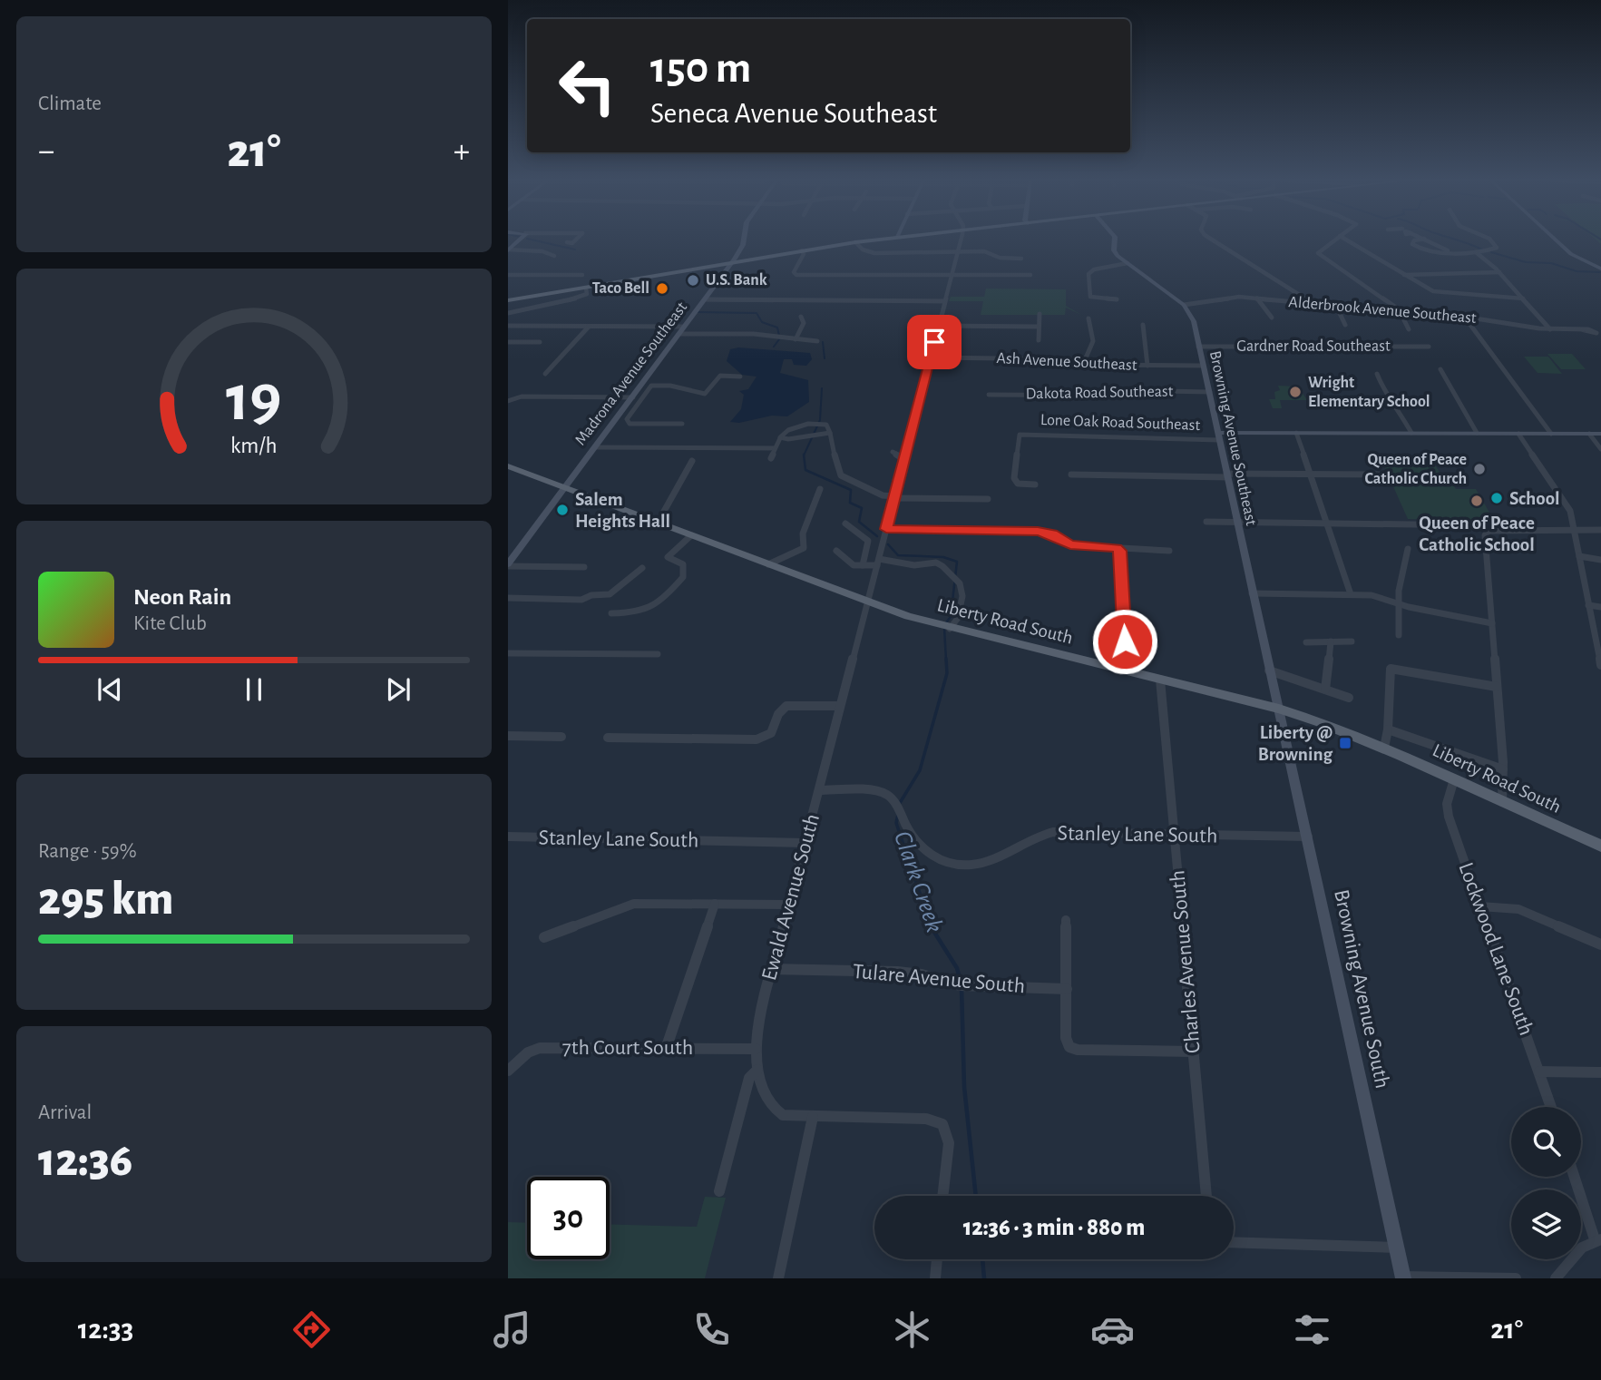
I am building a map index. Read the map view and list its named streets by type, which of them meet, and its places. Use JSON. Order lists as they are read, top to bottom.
{
  "streets": {
    "main road": ["Liberty Road South"],
    "street": [
      "Alderbrook Avenue Southeast",
      "Gardner Road Southeast",
      "Ash Avenue Southeast",
      "Madrona Avenue Southeast",
      "Dakota Road Southeast",
      "Lone Oak Road Southeast",
      "Browning Avenue Southeast",
      "Stanley Lane South",
      "Ewald Avenue South",
      "Lockwood Lane South",
      "Charles Avenue South",
      "Tulare Avenue South",
      "Browning Avenue South",
      "7th Court South"
    ]
  },
  "crossings": [
    ["Alderbrook Avenue Southeast", "Browning Avenue Southeast"],
    ["Gardner Road Southeast", "Browning Avenue Southeast"],
    ["Ash Avenue Southeast", "Browning Avenue Southeast"],
    ["Ash Avenue Southeast", "Ewald Avenue South"],
    ["Madrona Avenue Southeast", "Liberty Road South"],
    ["Dakota Road Southeast", "Browning Avenue Southeast"],
    ["Lone Oak Road Southeast", "Browning Avenue Southeast"],
    ["Browning Avenue Southeast", "Liberty Road South"],
    ["Browning Avenue Southeast", "Browning Avenue South"],
    ["Liberty Road South", "Ewald Avenue South"],
    ["Liberty Road South", "Lockwood Lane South"],
    ["Liberty Road South", "Charles Avenue South"],
    ["Liberty Road South", "Browning Avenue South"],
    ["Stanley Lane South", "Ewald Avenue South"],
    ["Stanley Lane South", "Charles Avenue South"],
    ["Stanley Lane South", "Browning Avenue South"],
    ["Ewald Avenue South", "Tulare Avenue South"],
    ["Ewald Avenue South", "7th Court South"]
  ],
  "water": ["Clark Creek"],
  "places": {
    "other": [
      "U.S. Bank",
      "Taco Bell",
      "Wright Elementary School",
      "Queen of Peace Catholic Church",
      "School",
      "Queen of Peace Catholic School",
      "Salem Heights Hall"
    ],
    "transit": ["Liberty @ Browning"]
  },
  "page": {
    "tile": [
      "Climate",
      ["Range · 59%", "295 km"],
      ["Arrival", "12:36"]
    ],
    "turn": ["150 m", "Seneca Avenue Southeast"],
    "heat": ["−", "21°", "+"],
    "song": ["Neon Rain", "Kite Club"],
    "limit": "30",
    "trip": "12:36 · 3 min · 880 m",
    "tabs": ["12:33", "21°"],
    "gauge": ["19", "km/h"]
  }
}
